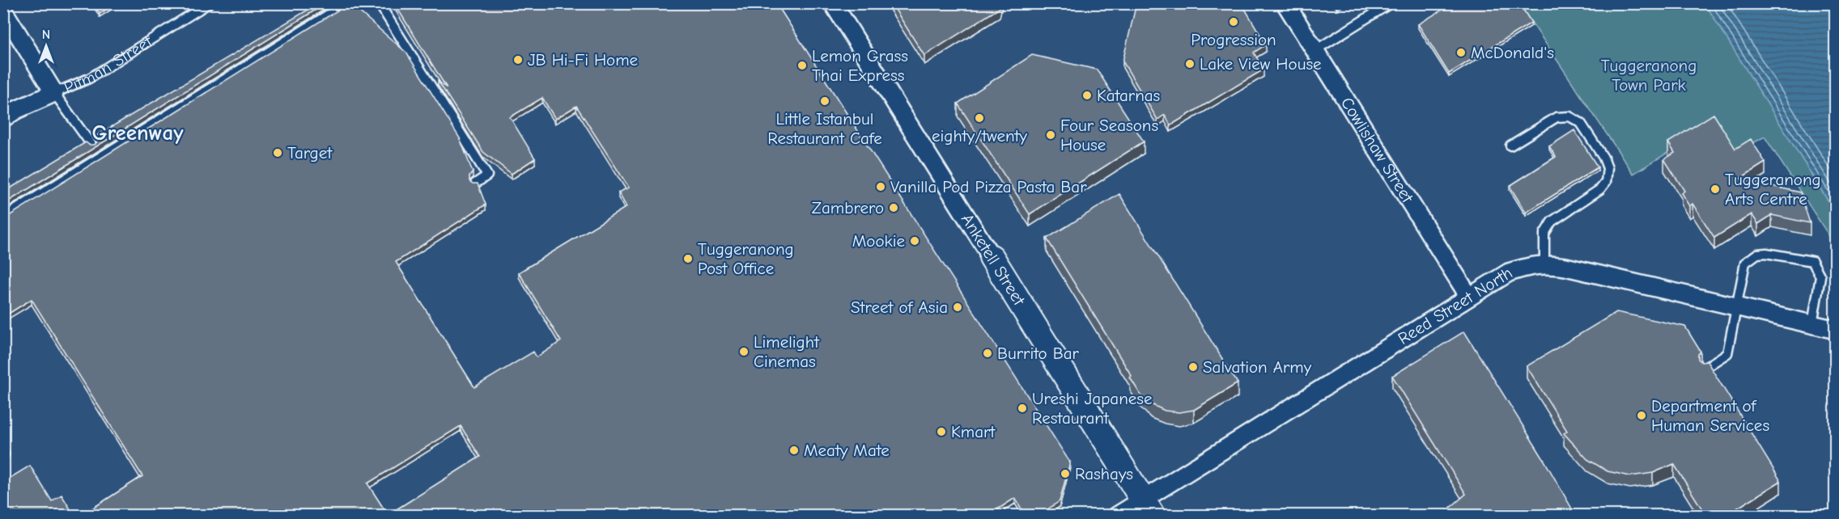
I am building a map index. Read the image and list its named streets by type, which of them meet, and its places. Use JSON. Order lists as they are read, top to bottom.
{
  "streets": {
    "street": [
      "Pitman Street",
      "Cowlishaw Street",
      "Anketell Street",
      "Reed Street North"
    ]
  },
  "crossings": [
    ["Cowlishaw Street", "Reed Street North"],
    ["Anketell Street", "Reed Street North"]
  ],
  "districts": ["Greenway"],
  "parks": ["Tuggeranong Town Park"],
  "places": [
    "Progression",
    "McDonald's",
    "JB Hi-Fi Home",
    "Lake View House",
    "Lemon Grass Thai Express",
    "Katarnas",
    "Little Istanbul Restaurant Cafe",
    "eighty/twenty",
    "Four Seasons House",
    "Target",
    "Vanilla Pod Pizza Pasta Bar",
    "Tuggeranong Arts Centre",
    "Zambrero",
    "Mookie",
    "Tuggeranong Post Office",
    "Street of Asia",
    "Limelight Cinemas",
    "Burrito Bar",
    "Salvation Army",
    "Ureshi Japanese Restaurant",
    "Department of Human Services",
    "Kmart",
    "Meaty Mate",
    "Rashays"
  ],
  "north": "top"
}
